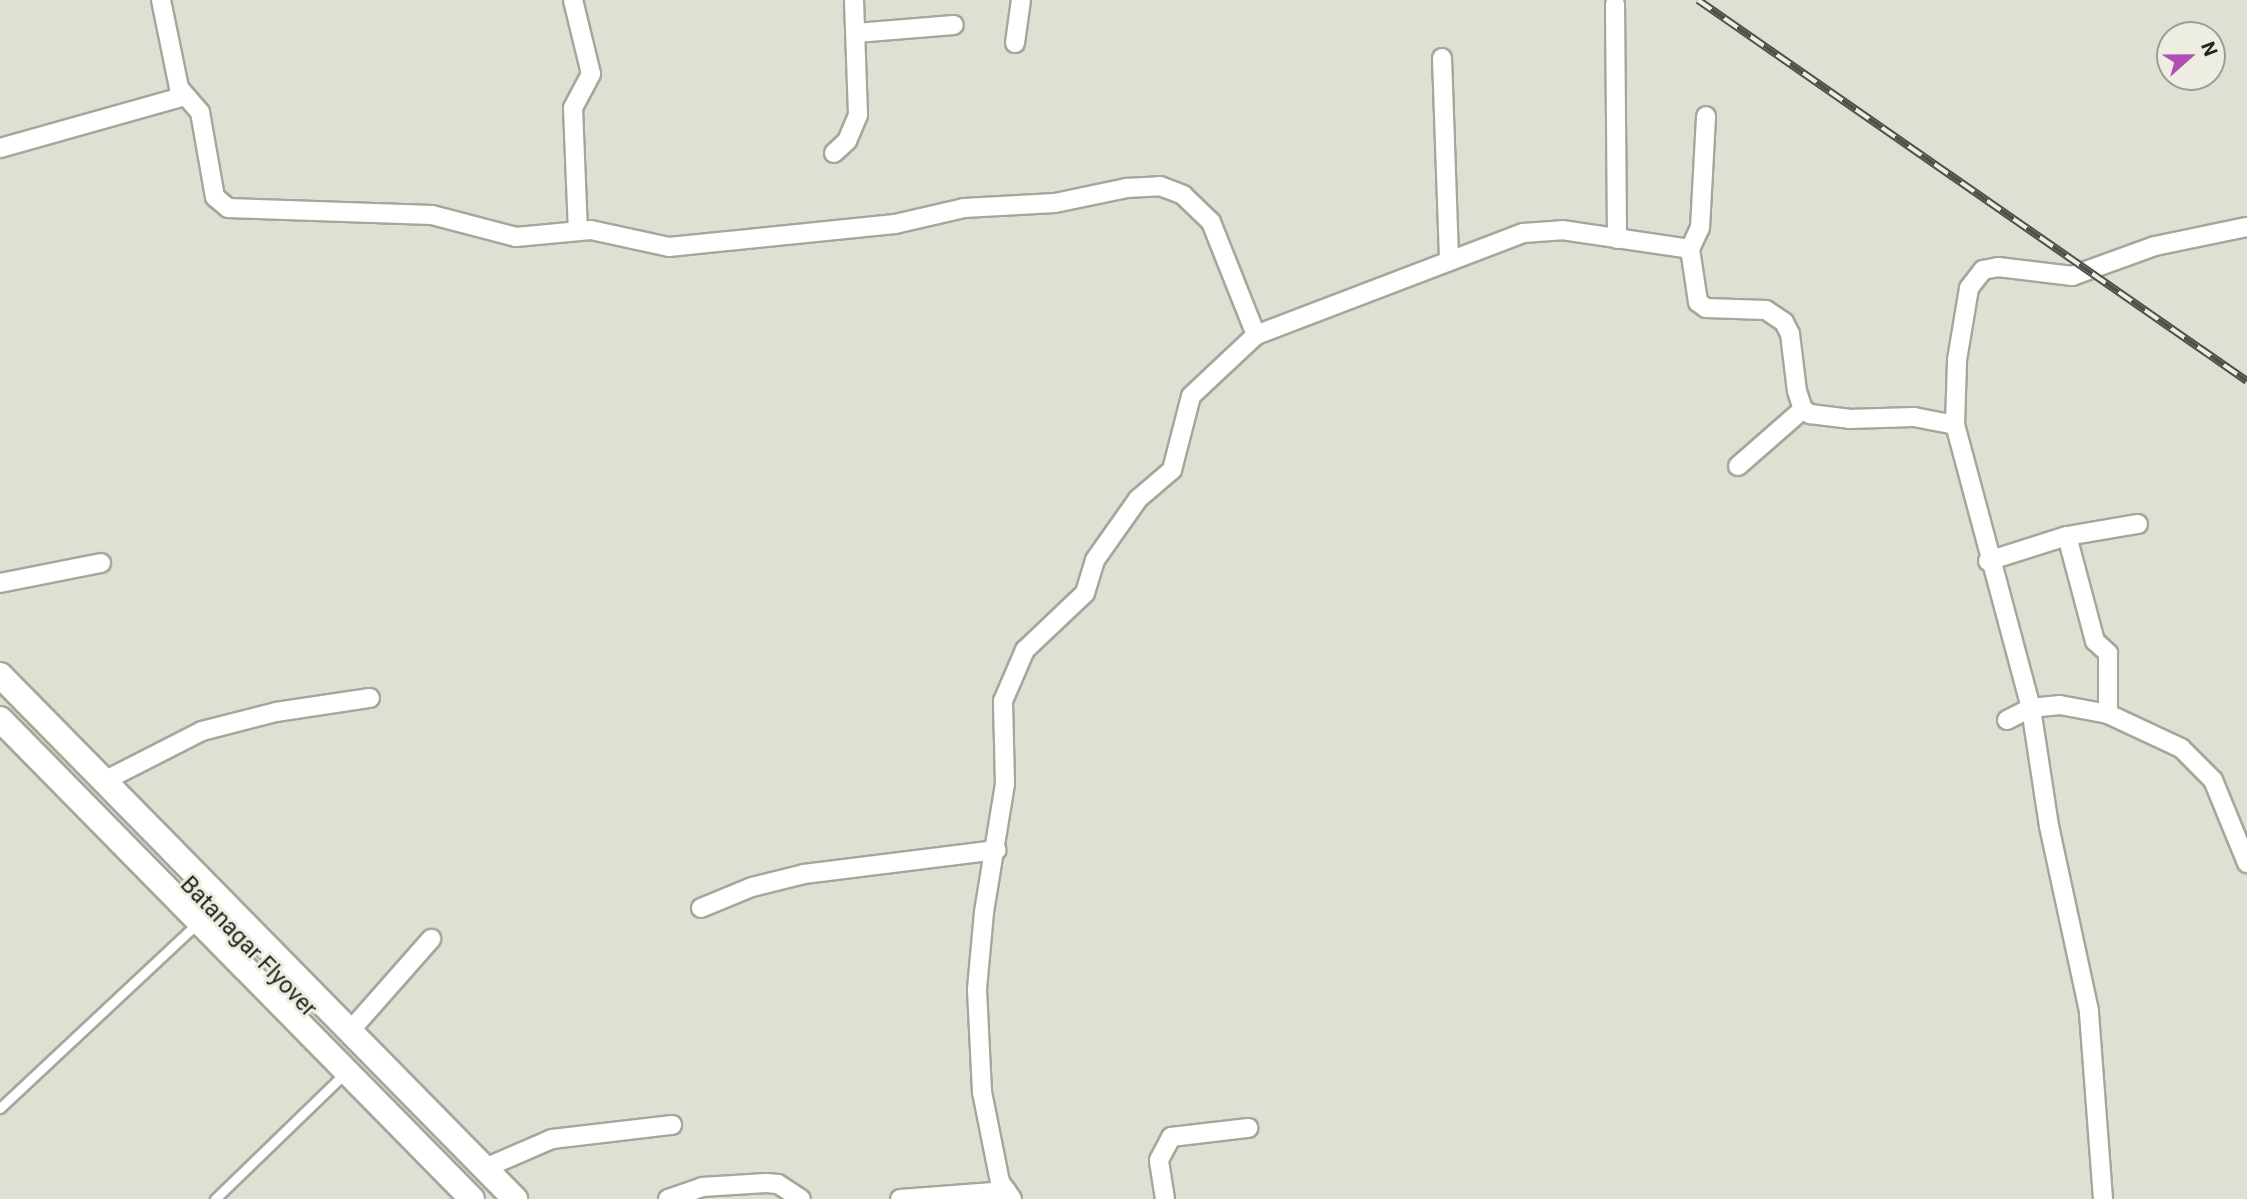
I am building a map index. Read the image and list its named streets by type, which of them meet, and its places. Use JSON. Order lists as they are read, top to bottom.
{
  "streets": {
    "street": ["Batanagar Flyover"]
  },
  "north": "right"
}
